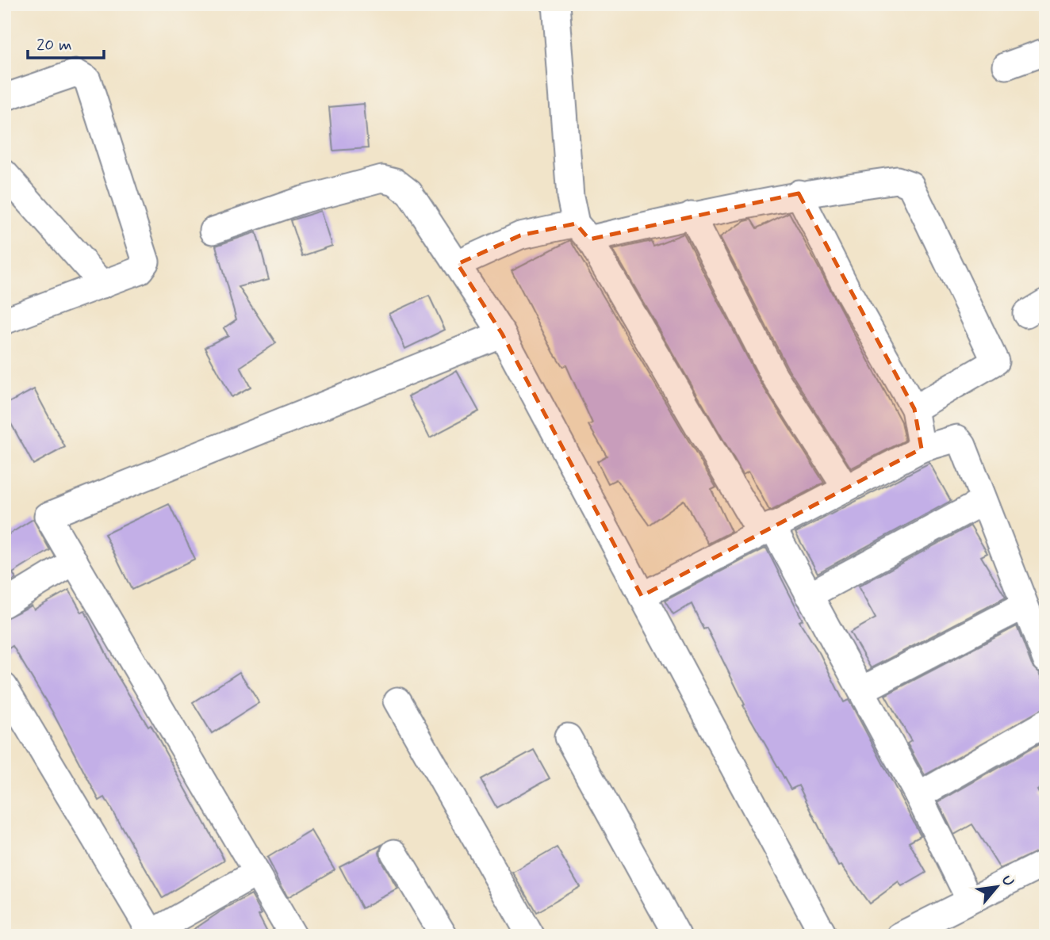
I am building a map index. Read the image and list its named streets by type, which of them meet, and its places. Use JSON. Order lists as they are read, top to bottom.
{
  "scale_bar": "20 m",
  "north": "top right"
}
